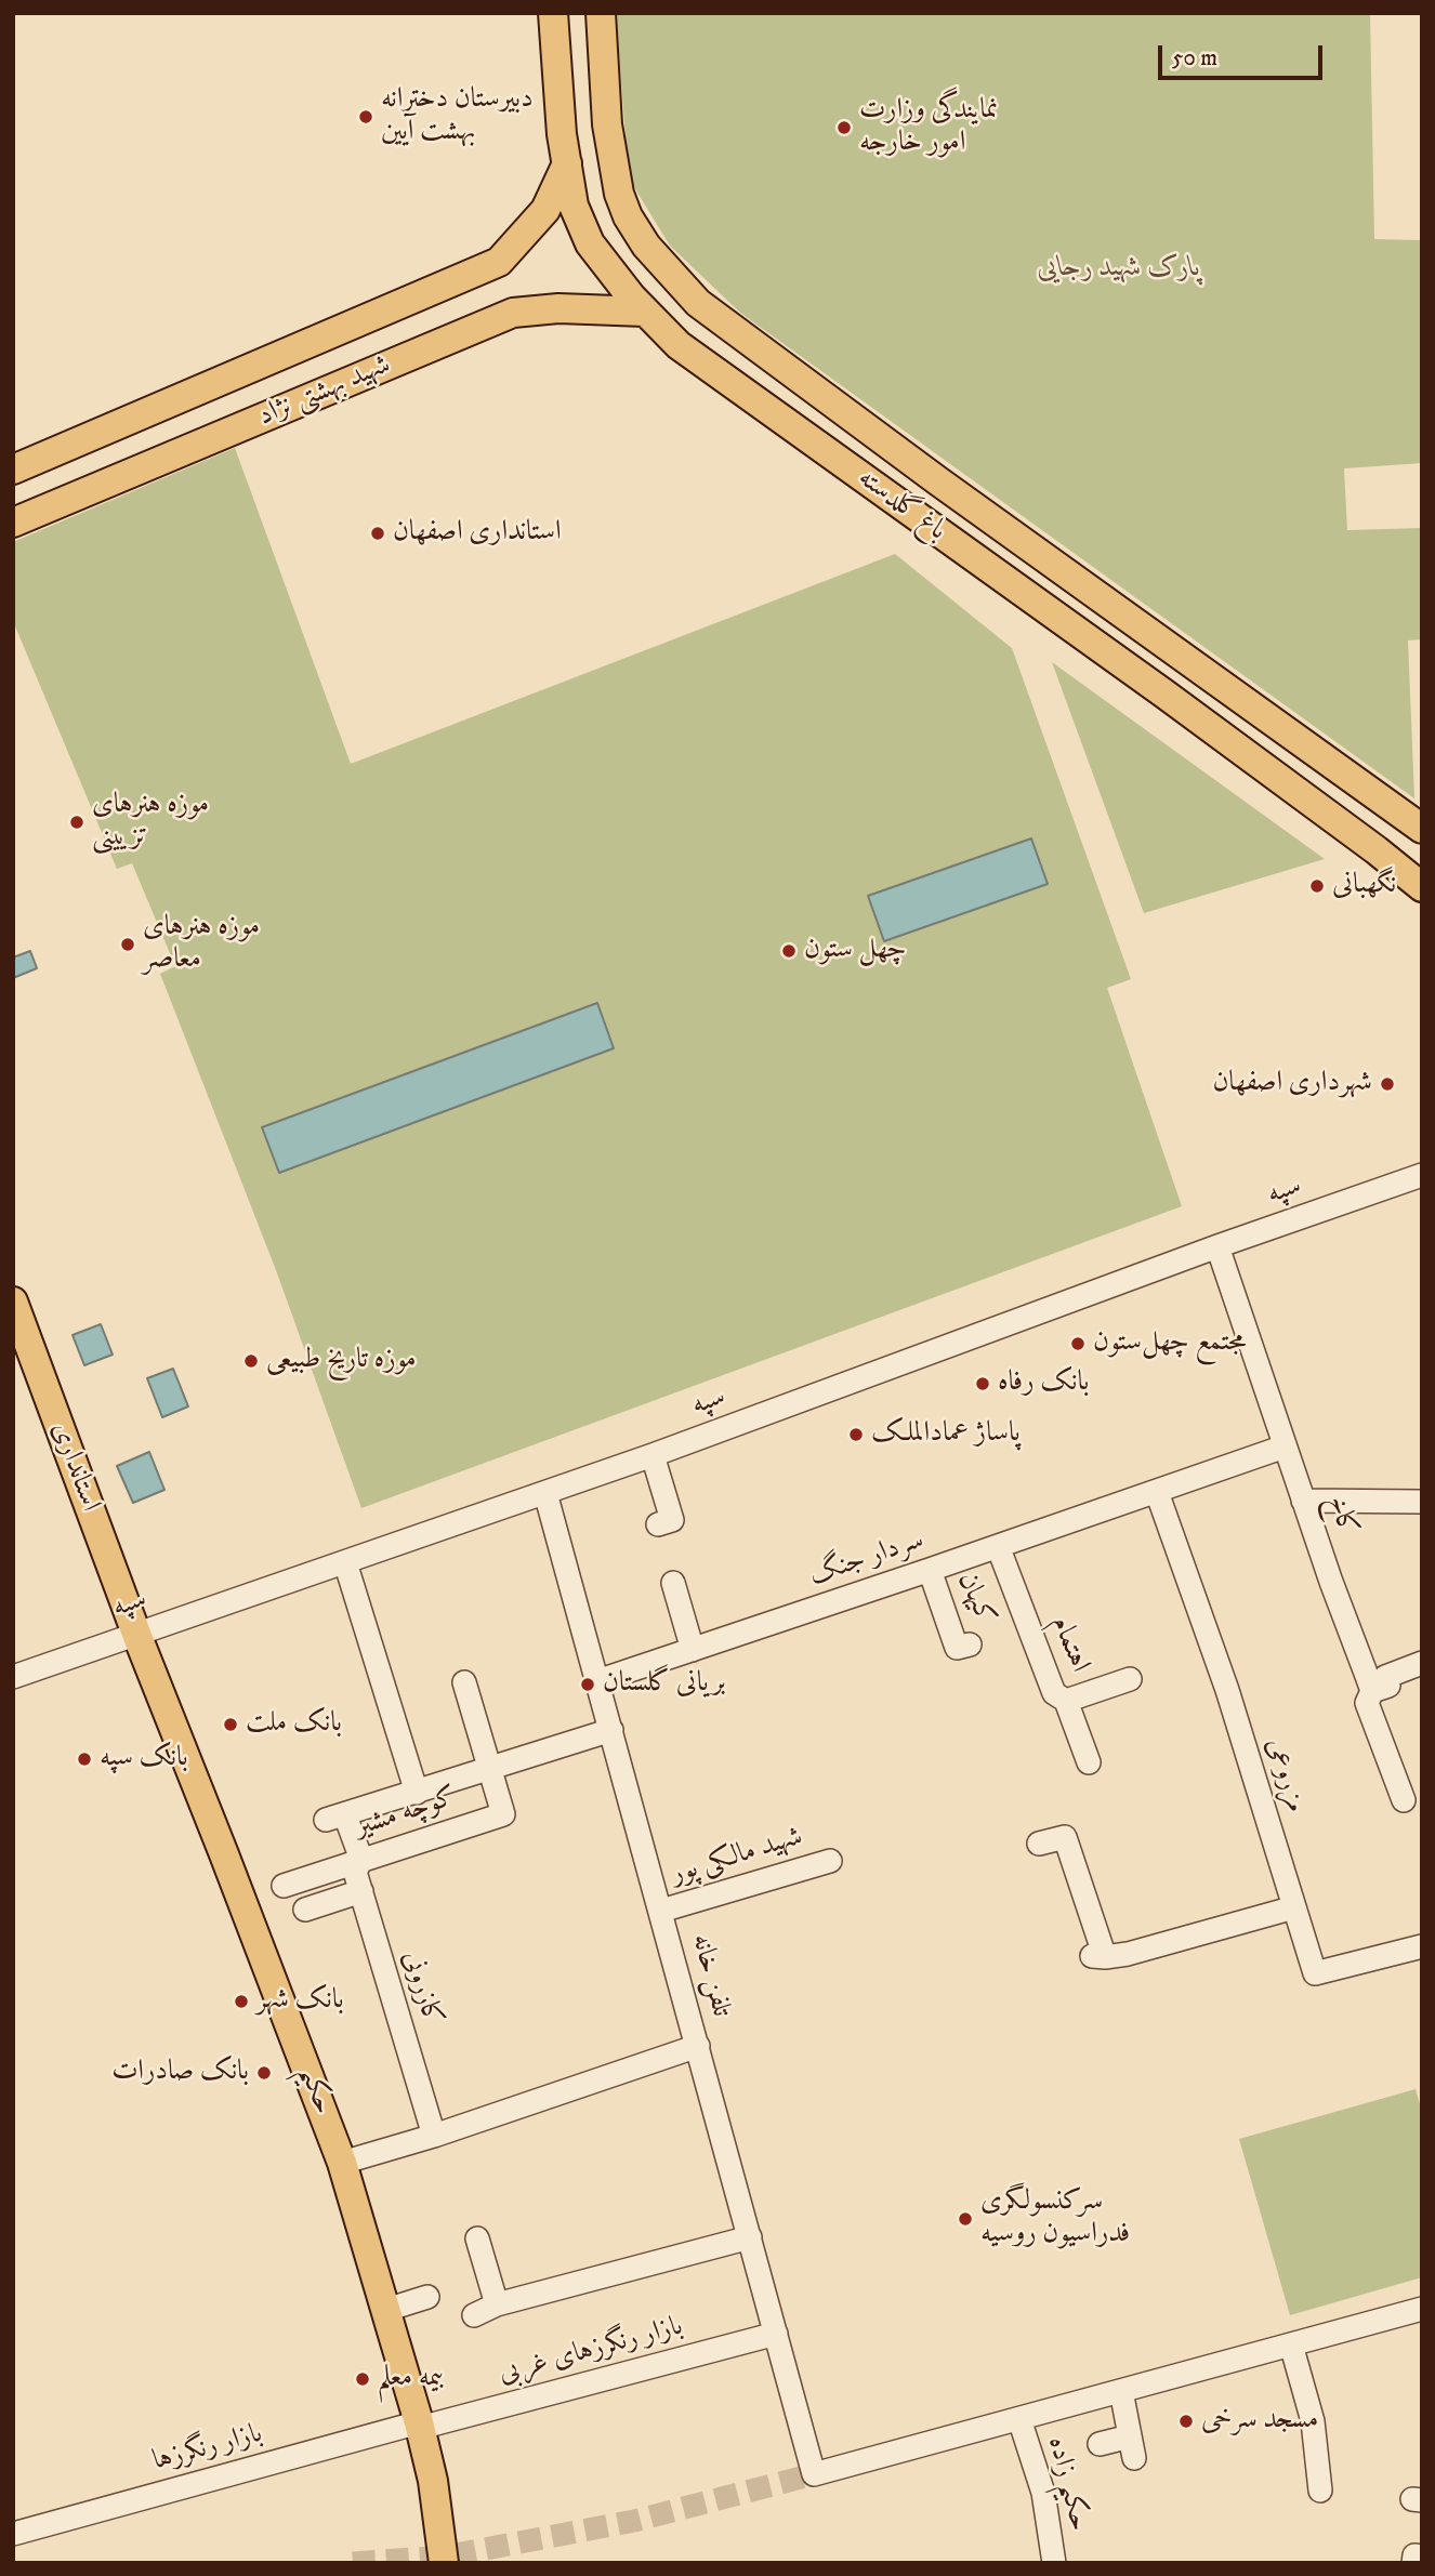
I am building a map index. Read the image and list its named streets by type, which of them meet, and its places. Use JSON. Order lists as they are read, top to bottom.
{
  "streets": {
    "main road": [
      "شهید بهشتی نژاد",
      "باغ گلدسته",
      "استانداری",
      "حکیم"
    ],
    "street": [
      "سپه",
      "کاخ",
      "سردار جنگ",
      "کیهان",
      "اهتمام",
      "مزروعی",
      "كوچه مشير",
      "شهید مالکی پور",
      "تلفن خانه",
      "کازرونی",
      "بازار رنگرزهای غربی",
      "بازار رنگرزها",
      "حکیم زاده"
    ]
  },
  "crossings": [
    ["شهید بهشتی نژاد", "باغ گلدسته"],
    ["سپه", "استانداری"],
    ["سپه", "کاخ"],
    ["سپه", "تلفن خانه"],
    ["سپه", "حکیم"],
    ["استانداری", "حکیم"],
    ["کاخ", "سردار جنگ"],
    ["سردار جنگ", "کیهان"],
    ["سردار جنگ", "اهتمام"],
    ["سردار جنگ", "مزروعی"],
    ["سردار جنگ", "تلفن خانه"],
    ["كوچه مشير", "کازرونی"],
    ["شهید مالکی پور", "تلفن خانه"],
    ["تلفن خانه", "بازار رنگرزهای غربی"],
    ["تلفن خانه", "حکیم زاده"],
    ["حکیم", "بازار رنگرزهای غربی"],
    ["حکیم", "بازار رنگرزها"],
    ["بازار رنگرزهای غربی", "بازار رنگرزها"]
  ],
  "parks": ["پارک شهید رجایی"],
  "places": [
    "دبیرستان دخترانه بهشت آیین",
    "نمایندگی وزارت امور خارجه",
    "استانداری اصفهان",
    "موزه هنرهای تزیینی",
    "نگهبانی",
    "موزه هنرهای معاصر",
    "چهل ستون",
    "شهرداری اصفهان",
    "مجتمع چهل‌ستون",
    "موزه تاریخ طبیعی",
    "بانک رفاه",
    "پاساژ عمادالملک",
    "بریانی گلستان",
    "بانک ملت",
    "بانک سپه",
    "بانک شهر",
    "بانک صادرات",
    "سرکنسولگری فدراسیون روسیه",
    "بیمه معلم",
    "مسجد سرخی"
  ],
  "scale_bar": "50 m"
}
